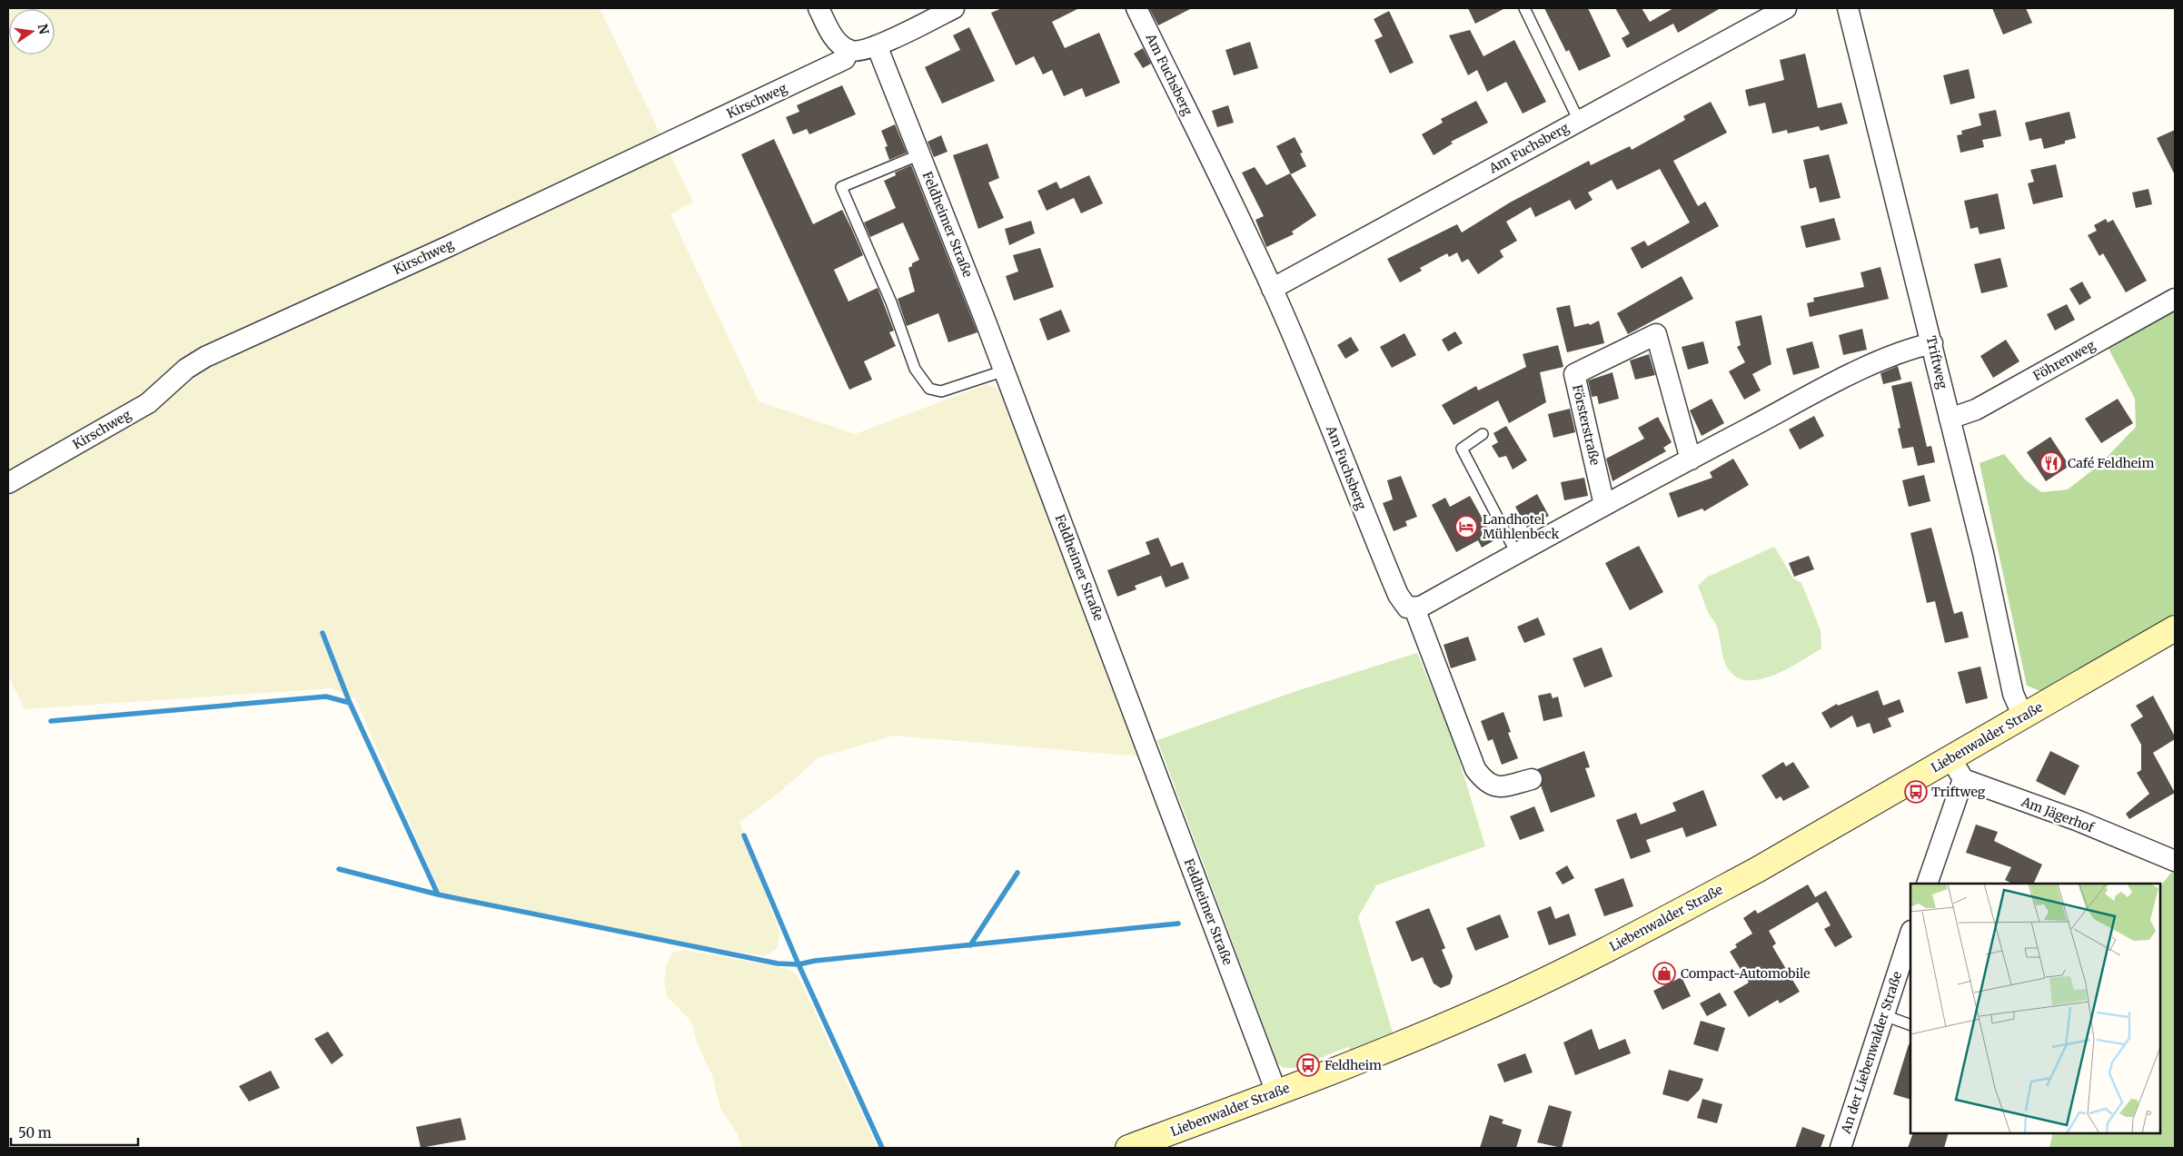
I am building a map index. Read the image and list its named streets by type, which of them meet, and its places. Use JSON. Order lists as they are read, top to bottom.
{
  "streets": {
    "main road": ["Liebenwalder Straße"],
    "street": [
      "Am Fuchsberg",
      "Kirschweg",
      "Feldheimer Straße",
      "Föhrenweg",
      "Triftweg",
      "Försterstraße",
      "Am Jägerhof",
      "An der Liebenwalder Straße"
    ]
  },
  "crossings": [
    ["Feldheimer Straße", "Liebenwalder Straße"],
    ["Föhrenweg", "Triftweg"],
    ["Triftweg", "Liebenwalder Straße"]
  ],
  "places": {
    "restaurant": ["Café Feldheim"],
    "hotel": ["Landhotel Mühlenbeck"],
    "bus stop": ["Triftweg", "Feldheim"],
    "shop": ["Compact-Automobile"]
  },
  "scale_bar": "50 m",
  "north": "right"
}
